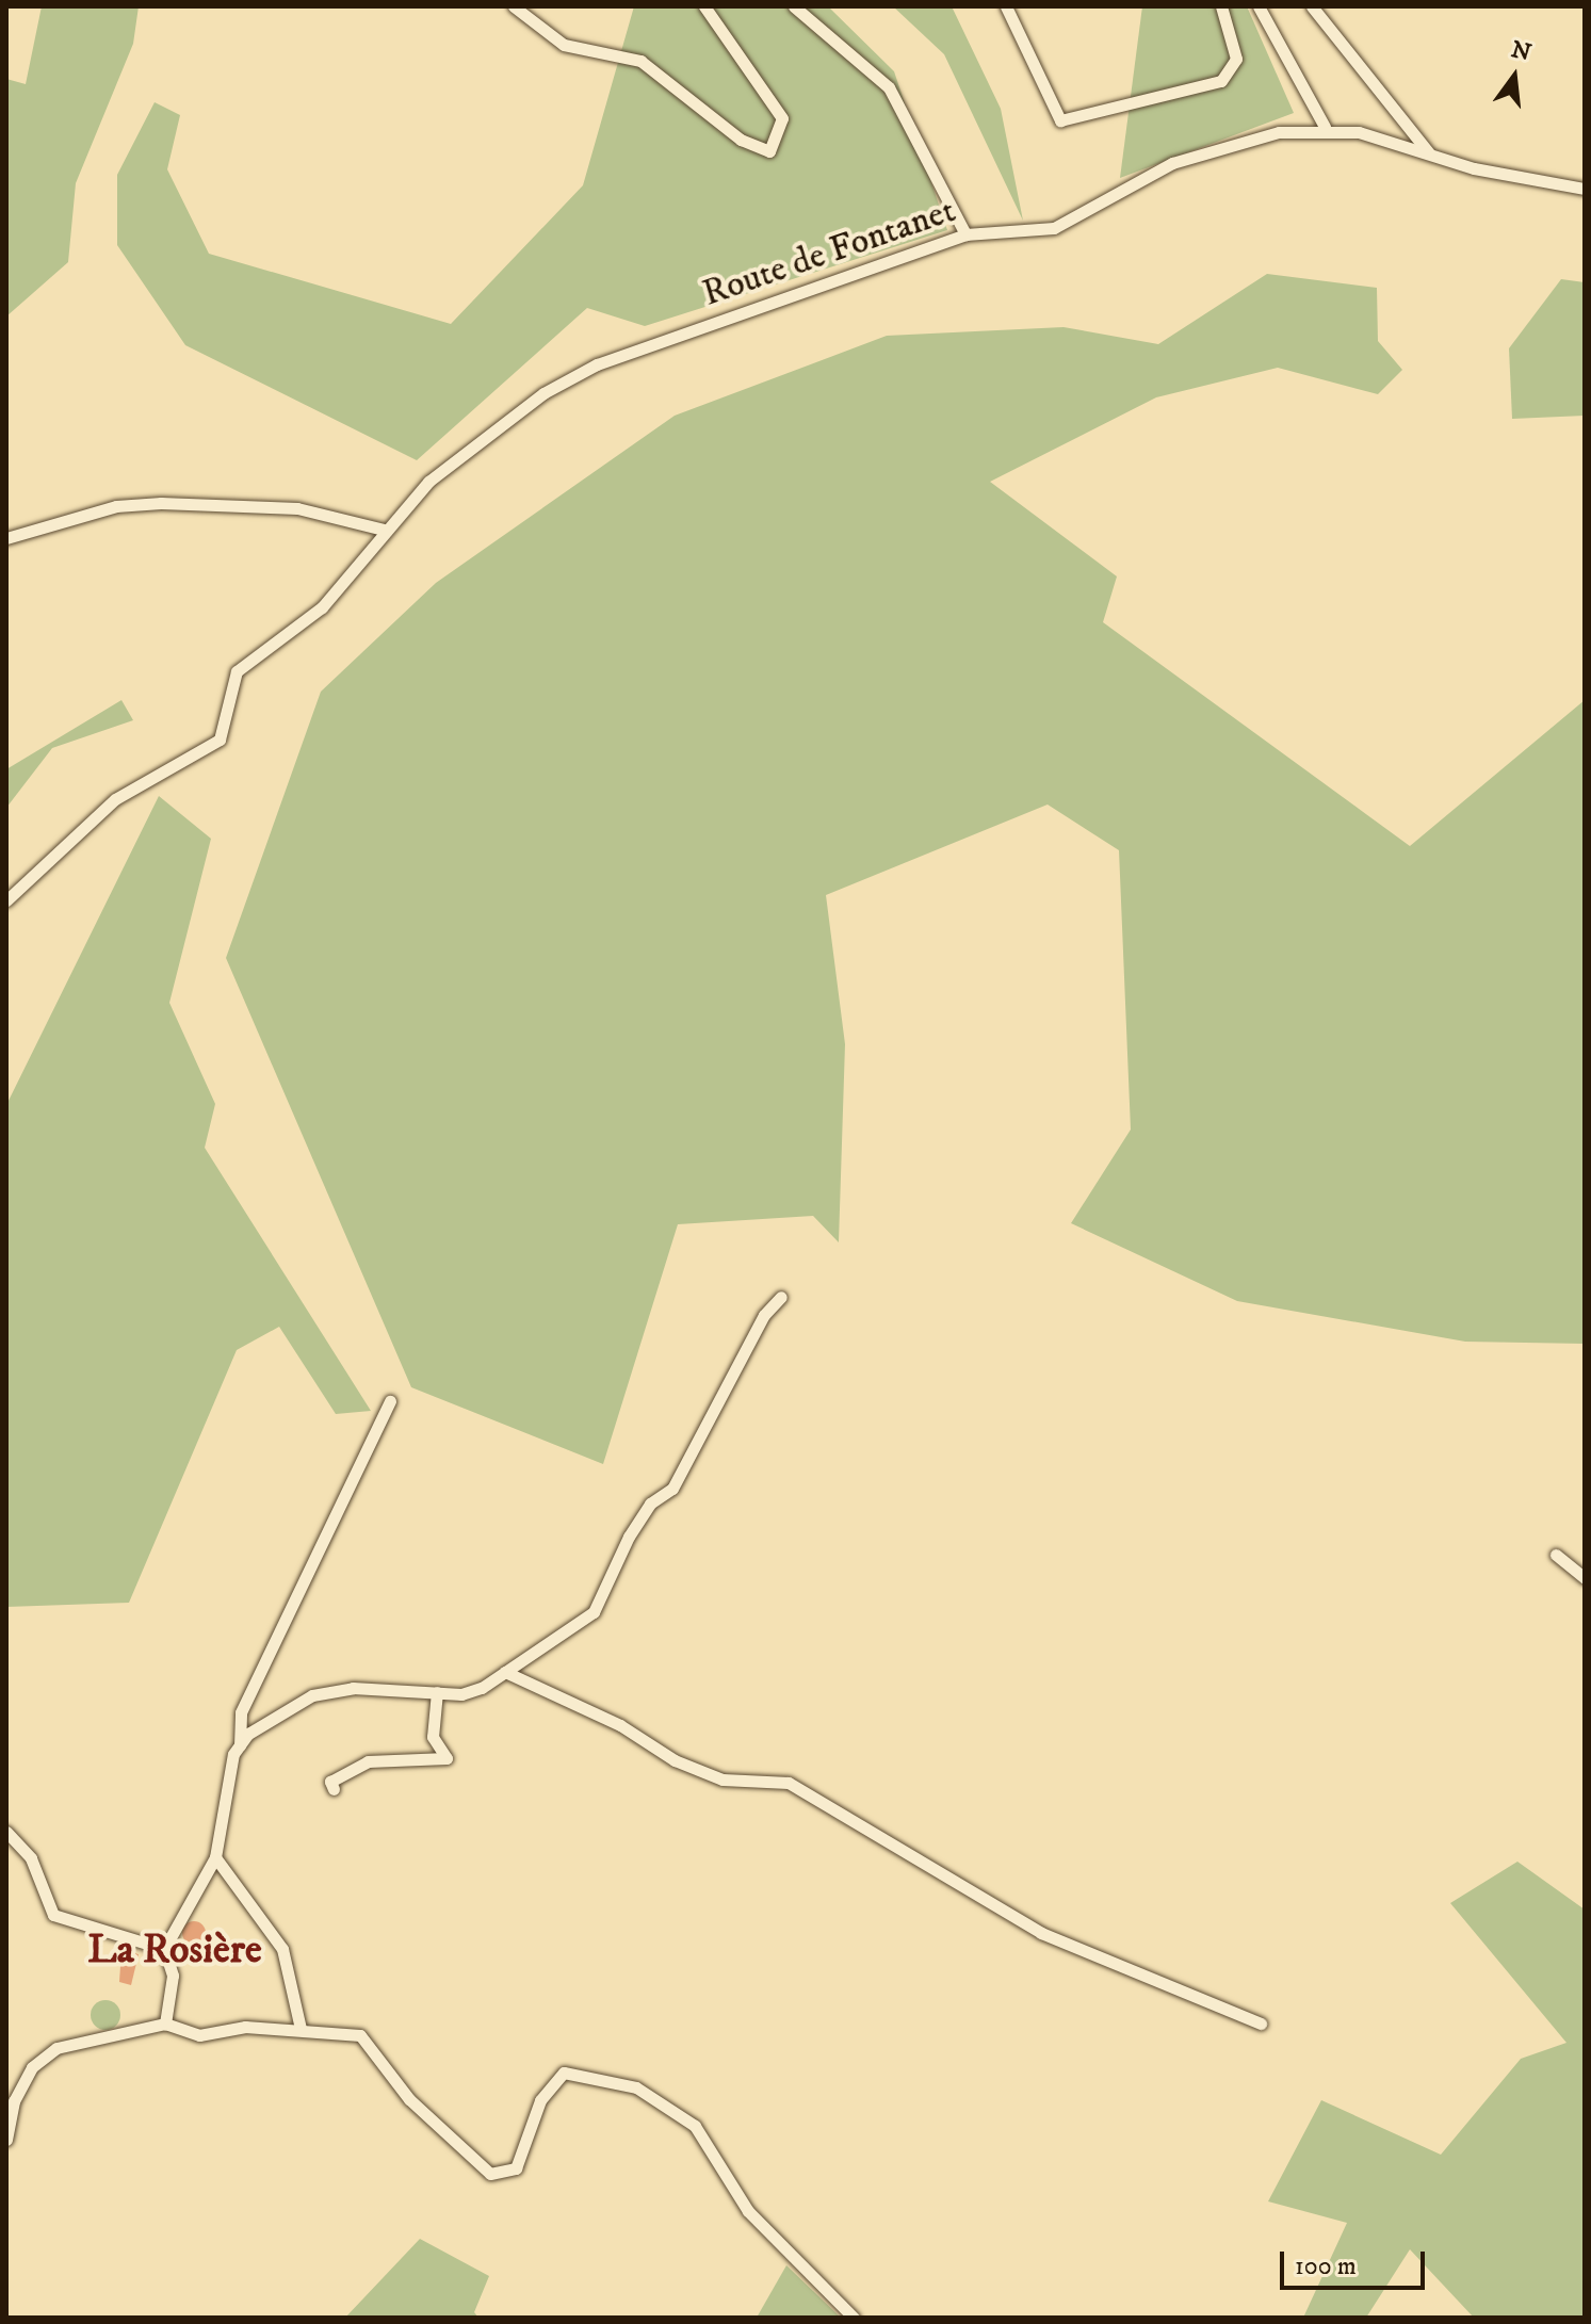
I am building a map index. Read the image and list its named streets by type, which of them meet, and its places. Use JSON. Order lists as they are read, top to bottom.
{
  "streets": {
    "street": ["Route de Fontanet"]
  },
  "districts": ["La Rosière"],
  "scale_bar": "100 m",
  "north": "top"
}
